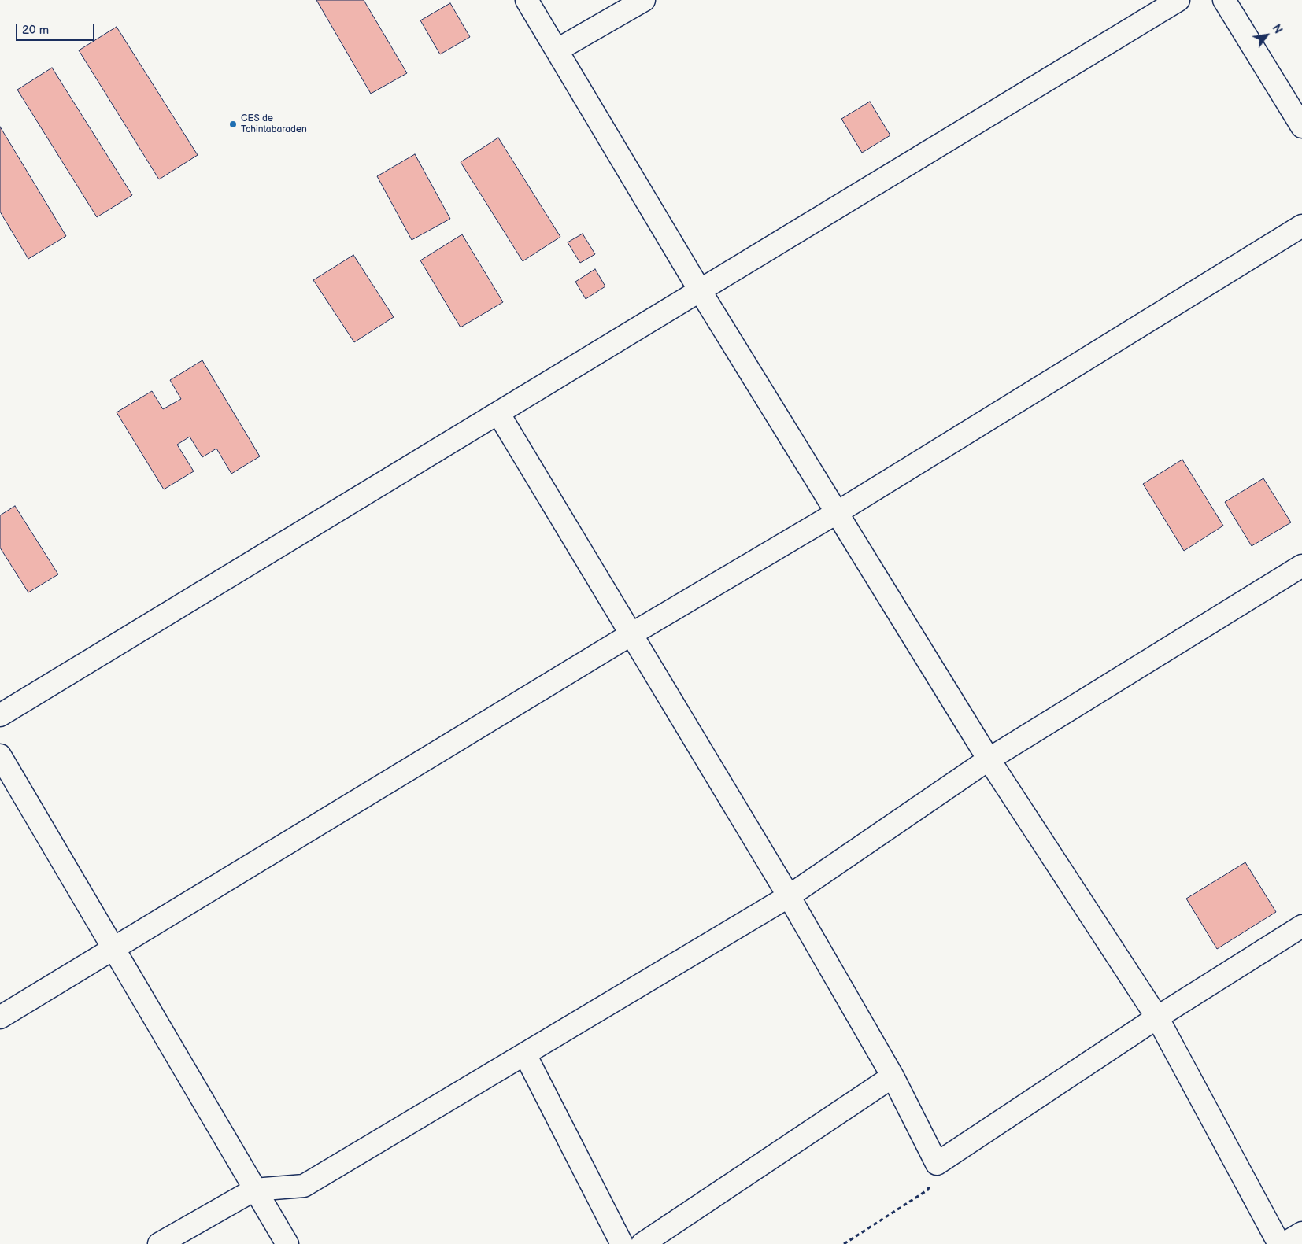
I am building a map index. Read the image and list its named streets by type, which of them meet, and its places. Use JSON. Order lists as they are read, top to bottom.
{
  "places": ["CES de Tchintabaraden"],
  "scale_bar": "20 m",
  "north": "top right"
}
